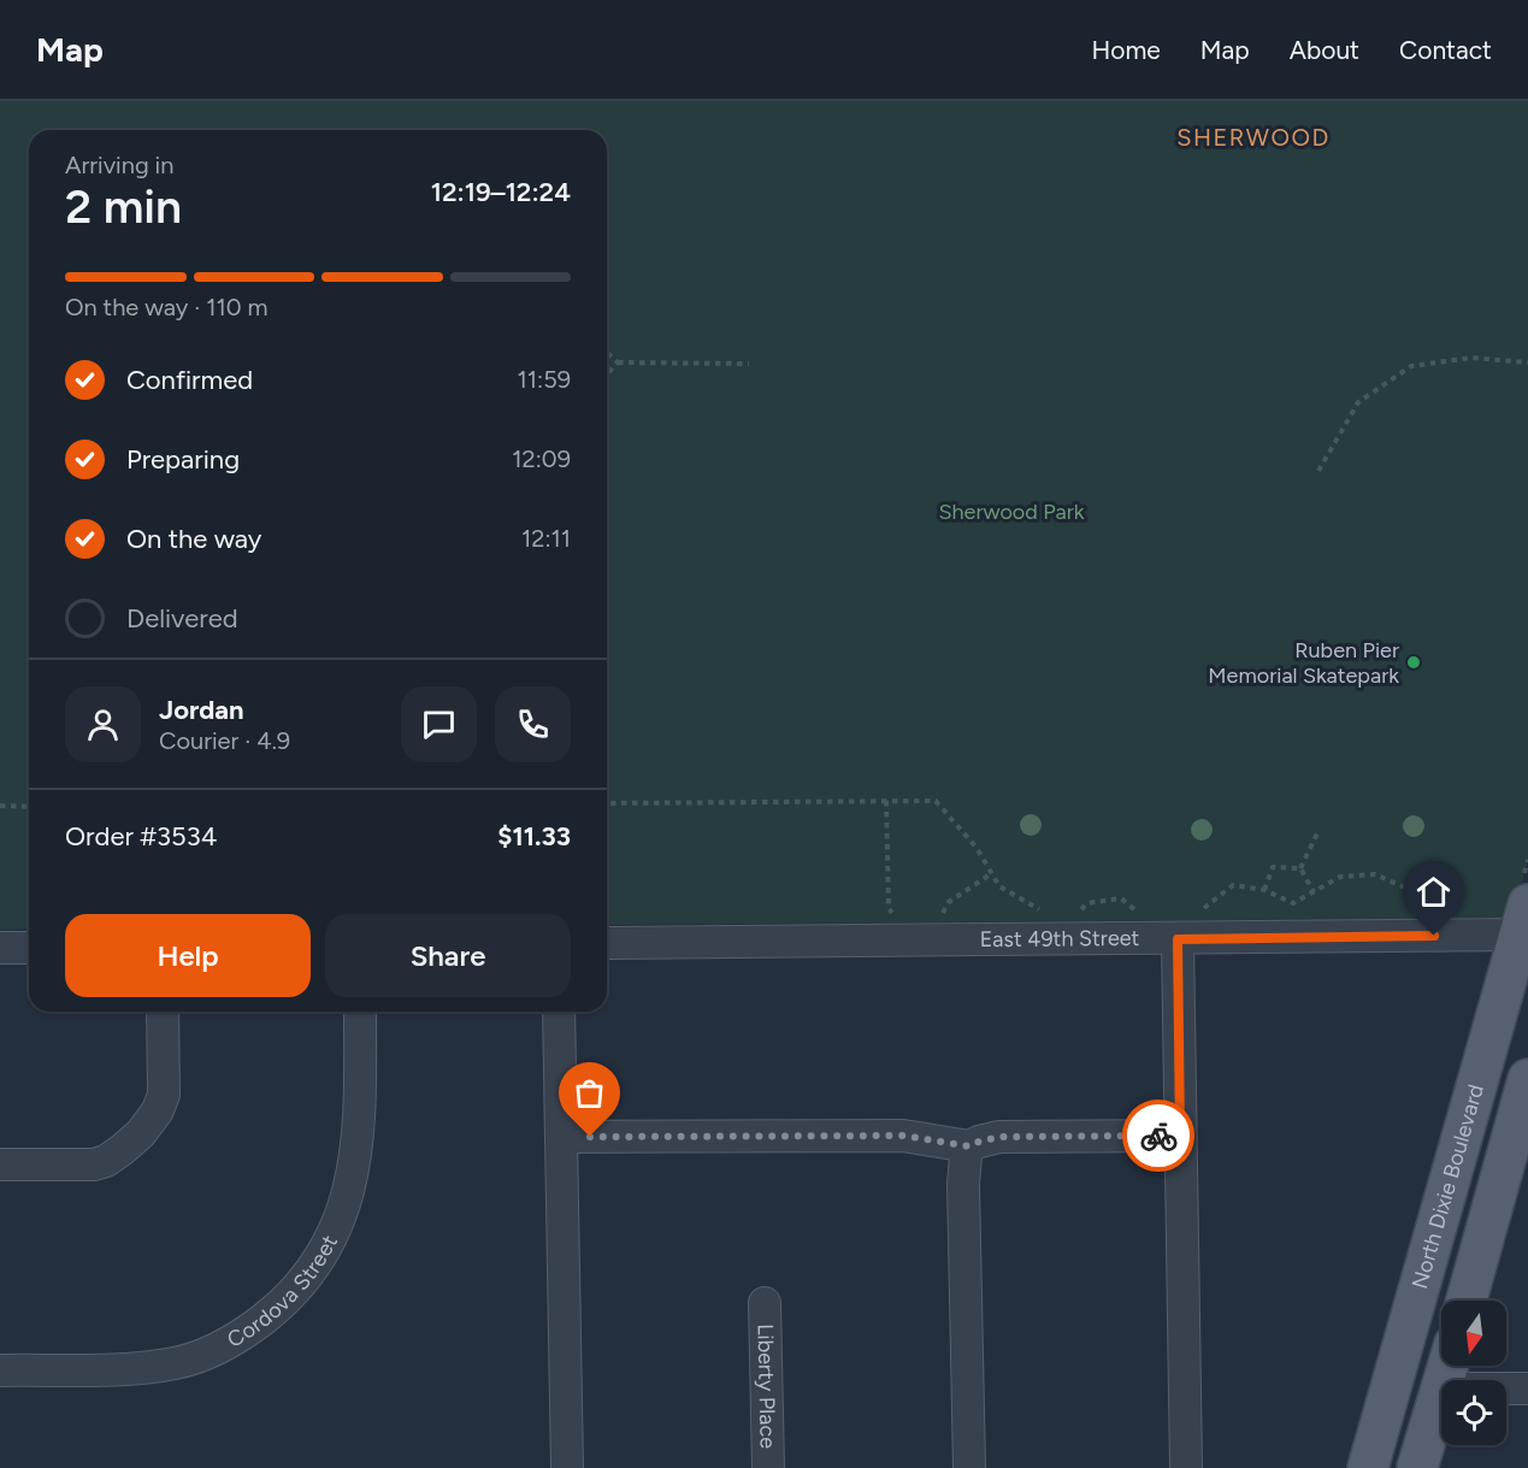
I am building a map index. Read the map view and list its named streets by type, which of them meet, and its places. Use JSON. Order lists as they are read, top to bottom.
{
  "streets": {
    "main road": ["North Dixie Boulevard"],
    "street": ["East 49th Street", "Cordova Street", "Liberty Place"]
  },
  "crossings": [
    ["East 49th Street", "North Dixie Boulevard"]
  ],
  "districts": ["SHERWOOD"],
  "parks": ["Sherwood Park"],
  "places": ["Ruben Pier Memorial Skatepark"],
  "north": "bottom",
  "page": {
    "header": "Map",
    "nav": [
      "Home",
      "Map",
      "About",
      "Contact"
    ],
    "heading": ["2 min", "Arriving in", "12:19–12:24"],
    "panel": [
      "Jordan",
      "Courier · 4.9",
      "Order #3534",
      "$11.33"
    ],
    "bar": "On the way · 110 m",
    "list": [
      ["Confirmed", "11:59"],
      ["Preparing", "12:09"],
      ["On the way", "12:11"],
      "Delivered"
    ],
    "buttons": ["Help", "Share"]
  }
}
